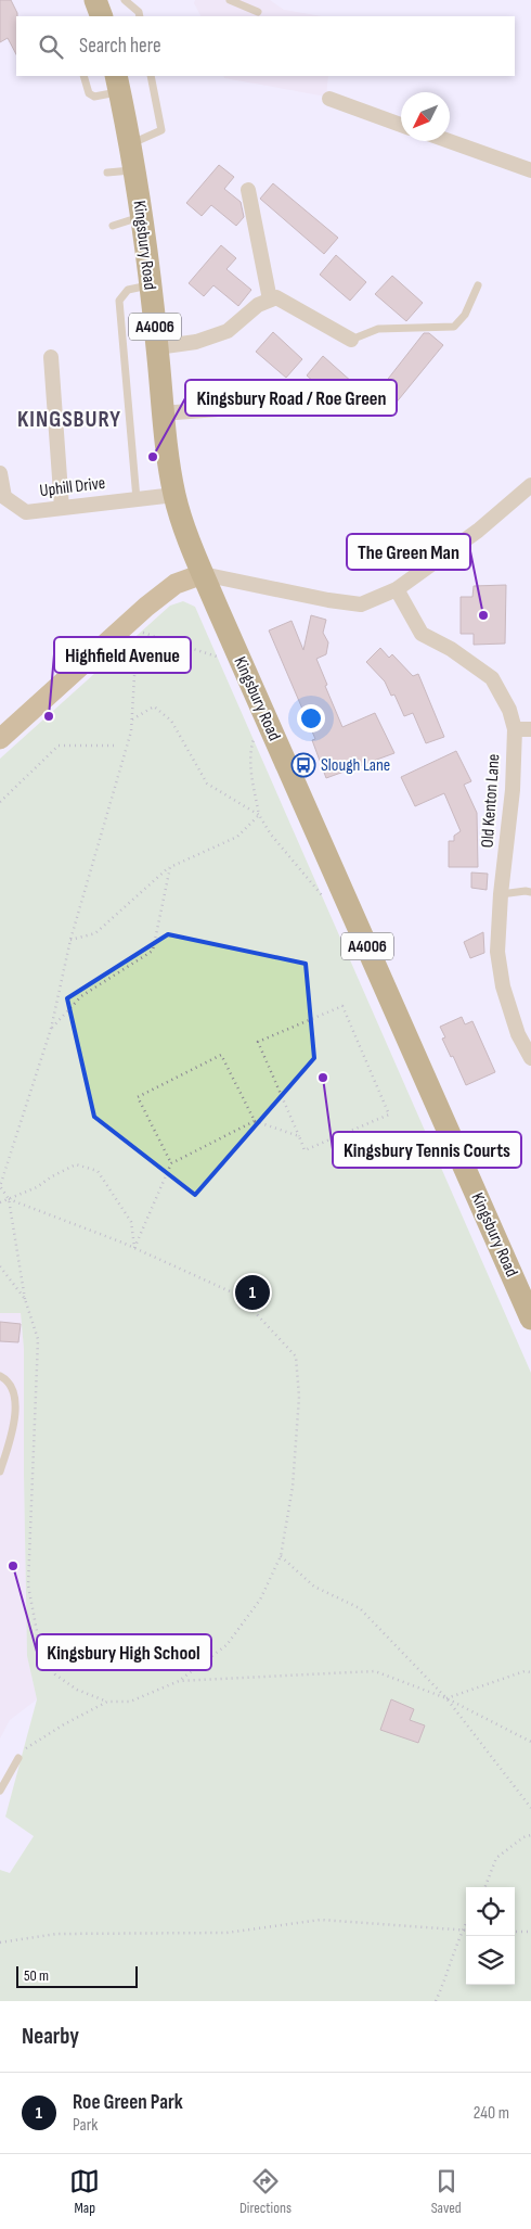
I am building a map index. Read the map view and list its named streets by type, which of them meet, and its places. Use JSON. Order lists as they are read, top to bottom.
{
  "streets": {
    "main road": ["Kingsbury Road", "A4006"],
    "street": ["Uphill Drive", "Old Kenton Lane"]
  },
  "crossings": [
    ["Kingsbury Road", "Uphill Drive"]
  ],
  "districts": ["KINGSBURY"],
  "places": {
    "other": [
      "Kingsbury Road / Roe Green",
      "The Green Man",
      "Highfield Avenue",
      "Kingsbury Tennis Courts",
      "Kingsbury High School"
    ],
    "bus stop": ["Slough Lane"]
  },
  "scale_bar": "50 m",
  "north": "bottom left",
  "page": {
    "search": "Search here",
    "pins": "1",
    "scale": "50 m",
    "heading": "Nearby",
    "list": [
      {
        "mark": "1",
        "name": "Roe Green Park",
        "note": "Park",
        "value": "240 m"
      }
    ],
    "nav": ["Map", "Directions", "Saved"]
  }
}
